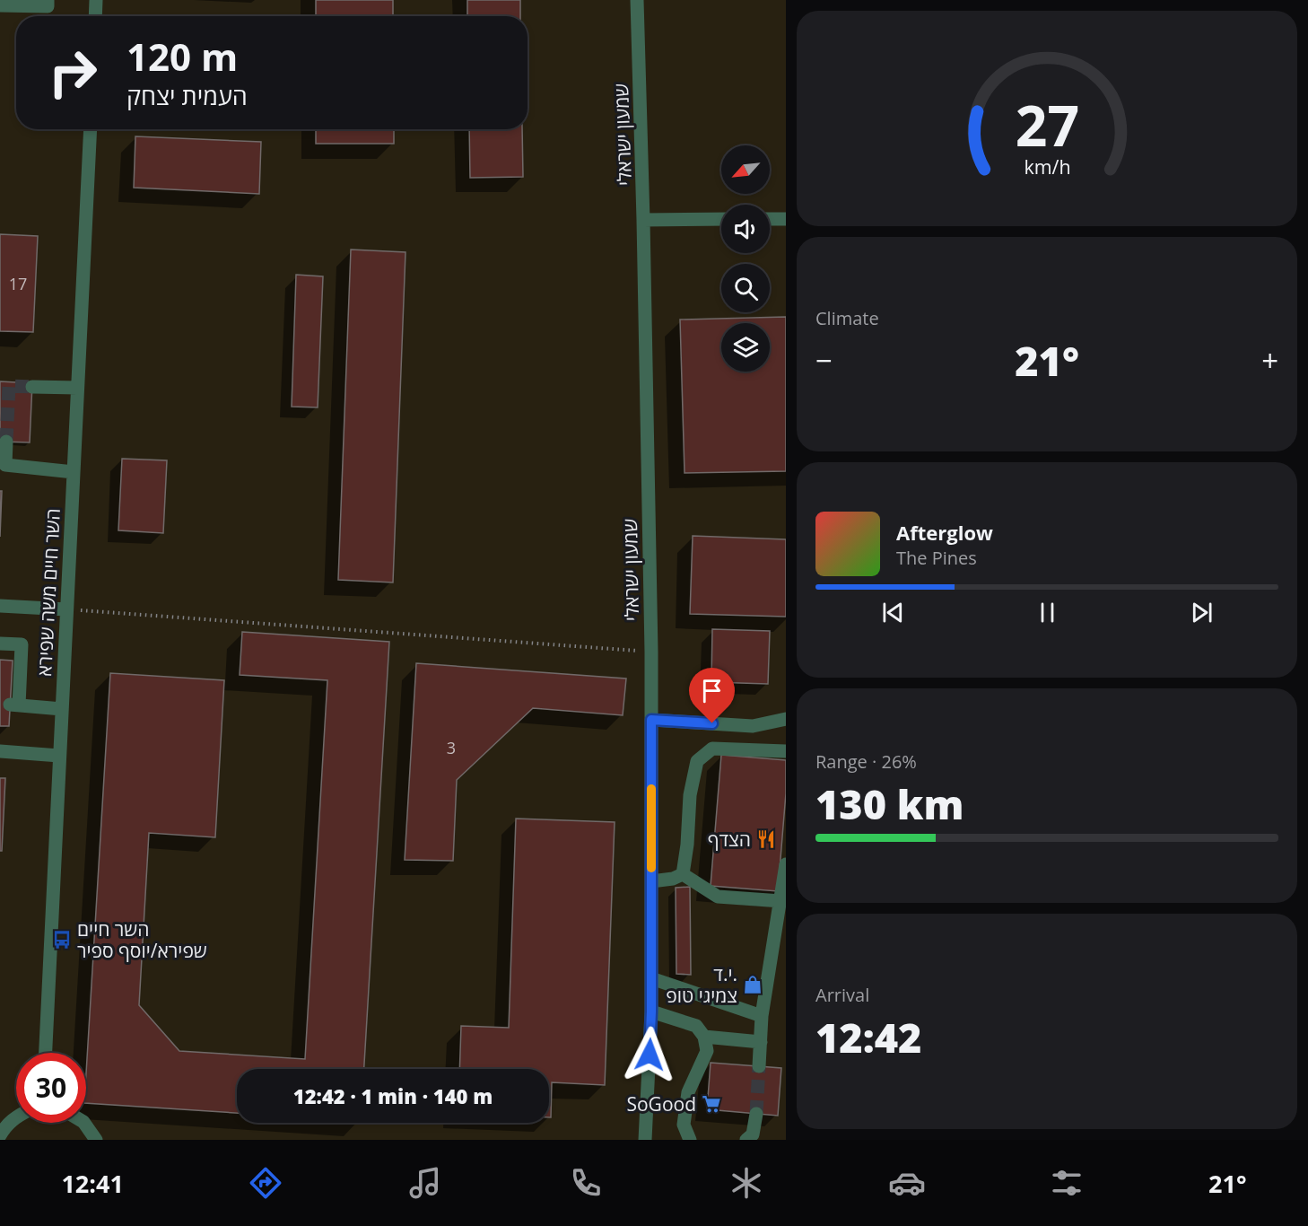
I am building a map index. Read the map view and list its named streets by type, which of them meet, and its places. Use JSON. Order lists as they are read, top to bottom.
{
  "streets": {
    "street": ["שמעון ישראלי", "השר חיים משה שפירא"]
  },
  "places": {
    "restaurant": ["הצדף"],
    "bus stop": ["השר חיים שפירא/יוסף ספיר"],
    "shop": ["י.ד. צמיגי טופ"],
    "supermarket": ["SoGood"]
  },
  "house_numbers": ["17", "3"],
  "north": "bottom left",
  "page": {
    "turn": ["120 m", "העמית יצחק"],
    "tile": [
      "Climate",
      ["Range · 26%", "130 km"],
      ["Arrival", "12:42"]
    ],
    "heat": ["−", "21°", "+"],
    "song": ["Afterglow", "The Pines"],
    "limit": "30",
    "trip": "12:42 · 1 min · 140 m",
    "tabs": ["12:41", "21°"],
    "gauge": ["27", "km/h"]
  }
}
